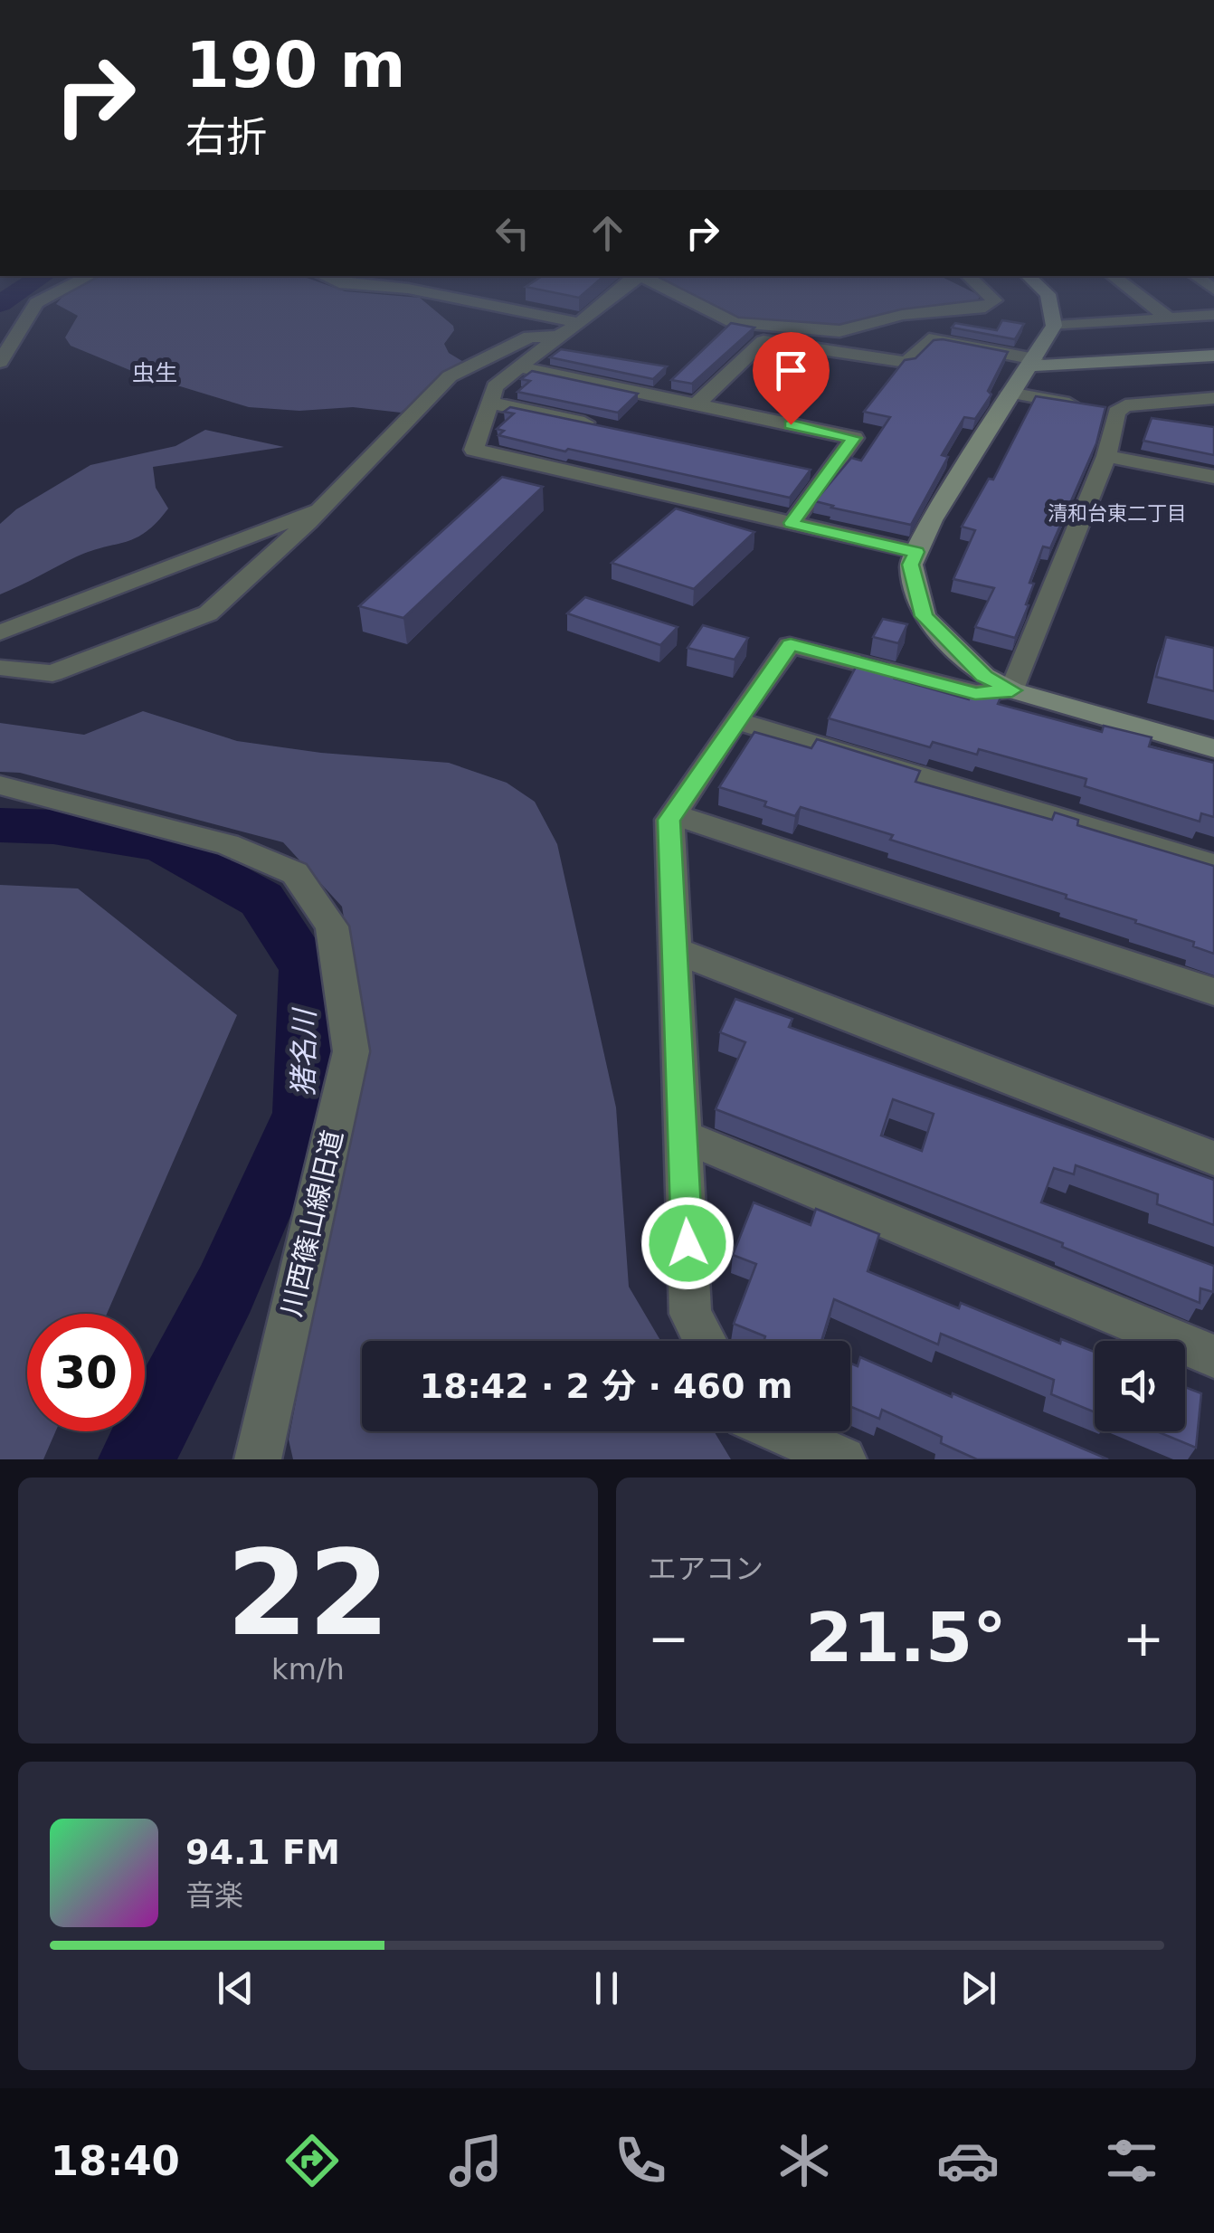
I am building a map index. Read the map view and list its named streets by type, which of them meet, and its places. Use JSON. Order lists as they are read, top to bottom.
{
  "streets": {
    "street": ["川西篠山線旧道"]
  },
  "districts": ["虫生", "清和台東二丁目"],
  "water": ["猪名川"],
  "page": {
    "turn": ["190 m", "右折"],
    "limit": "30",
    "trip": "18:42 · 2 分 · 460 m",
    "tile": [
      ["22", "km/h"],
      "エアコン"
    ],
    "heat": ["−", "21.5°", "+"],
    "song": ["94.1 FM", "音楽"],
    "tabs": "18:40"
  }
}
